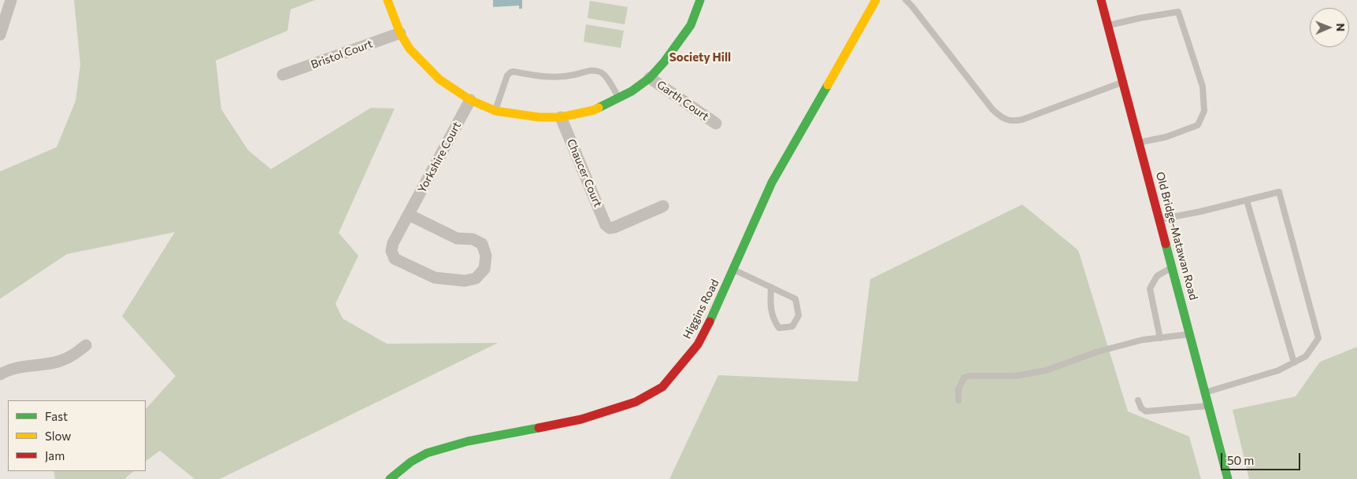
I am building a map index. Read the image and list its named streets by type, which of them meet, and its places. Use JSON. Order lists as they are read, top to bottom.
{
  "streets": {
    "street": [
      "Bristol Court",
      "Garth Court",
      "Yorkshire Court",
      "Chaucer Court",
      "Old Bridge-Matawan Road",
      "Higgins Road"
    ]
  },
  "districts": ["Society Hill"],
  "legend": ["Fast", "Slow", "Jam"],
  "scale_bar": "50 m",
  "north": "right"
}
